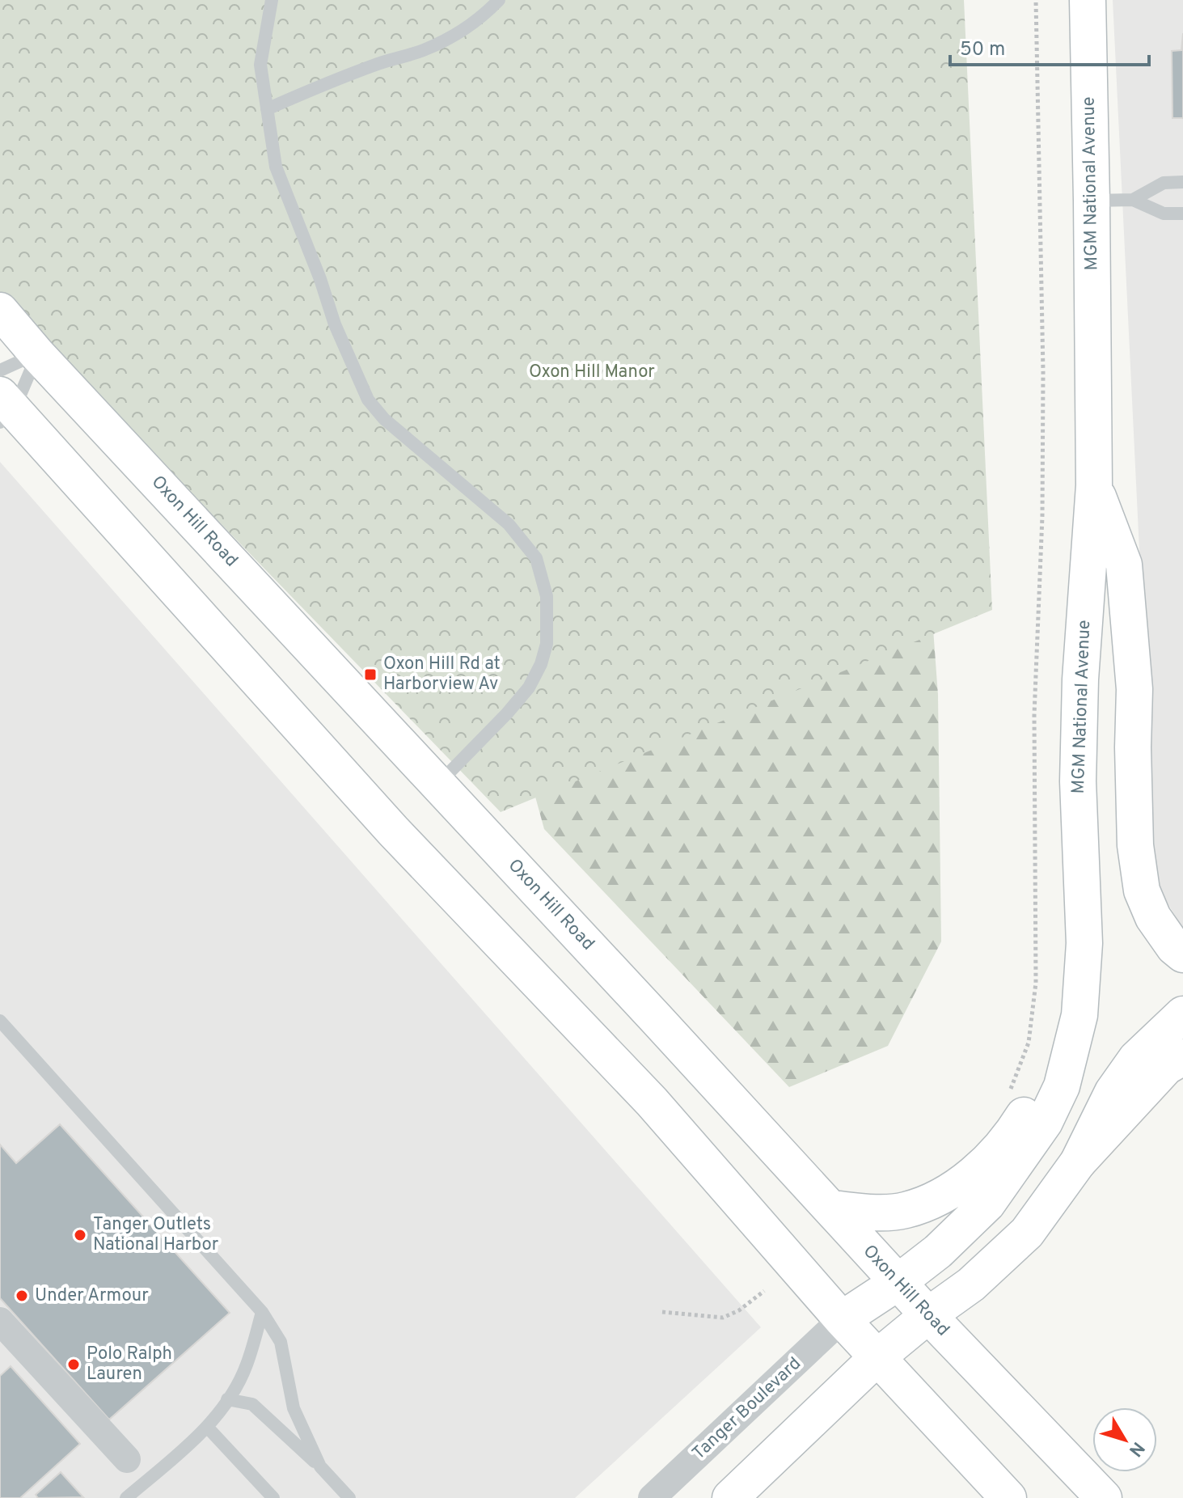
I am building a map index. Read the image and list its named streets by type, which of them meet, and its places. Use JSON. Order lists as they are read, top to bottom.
{
  "streets": {
    "main road": ["MGM National Avenue", "Oxon Hill Road"],
    "street": ["Tanger Boulevard"]
  },
  "crossings": [
    ["MGM National Avenue", "Oxon Hill Road"],
    ["MGM National Avenue", "Tanger Boulevard"]
  ],
  "parks": ["Oxon Hill Manor"],
  "places": {
    "transit": ["Oxon Hill Rd at Harborview Av"],
    "other": ["Tanger Outlets National Harbor", "Under Armour", "Polo Ralph Lauren"]
  },
  "scale_bar": "50 m",
  "north": "bottom right"
}
